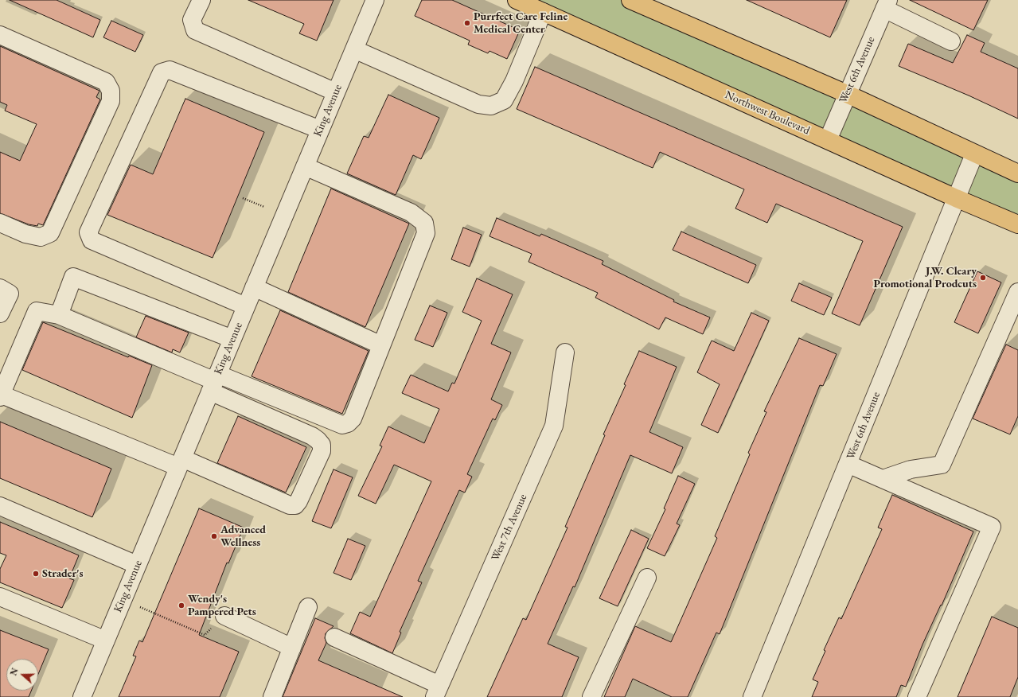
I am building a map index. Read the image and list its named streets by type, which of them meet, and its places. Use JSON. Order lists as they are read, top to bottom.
{
  "streets": {
    "main road": ["Northwest Boulevard"],
    "street": ["West 6th Avenue", "King Avenue", "West 7th Avenue"]
  },
  "crossings": [
    ["West 6th Avenue", "Northwest Boulevard"]
  ],
  "places": [
    "Purrfect Care Feline Medical Center",
    "J.W. Cleary Promotional Prodcuts",
    "Advanced Wellness",
    "Strader's",
    "Wendy's Pampered Pets"
  ],
  "north": "left"
}
